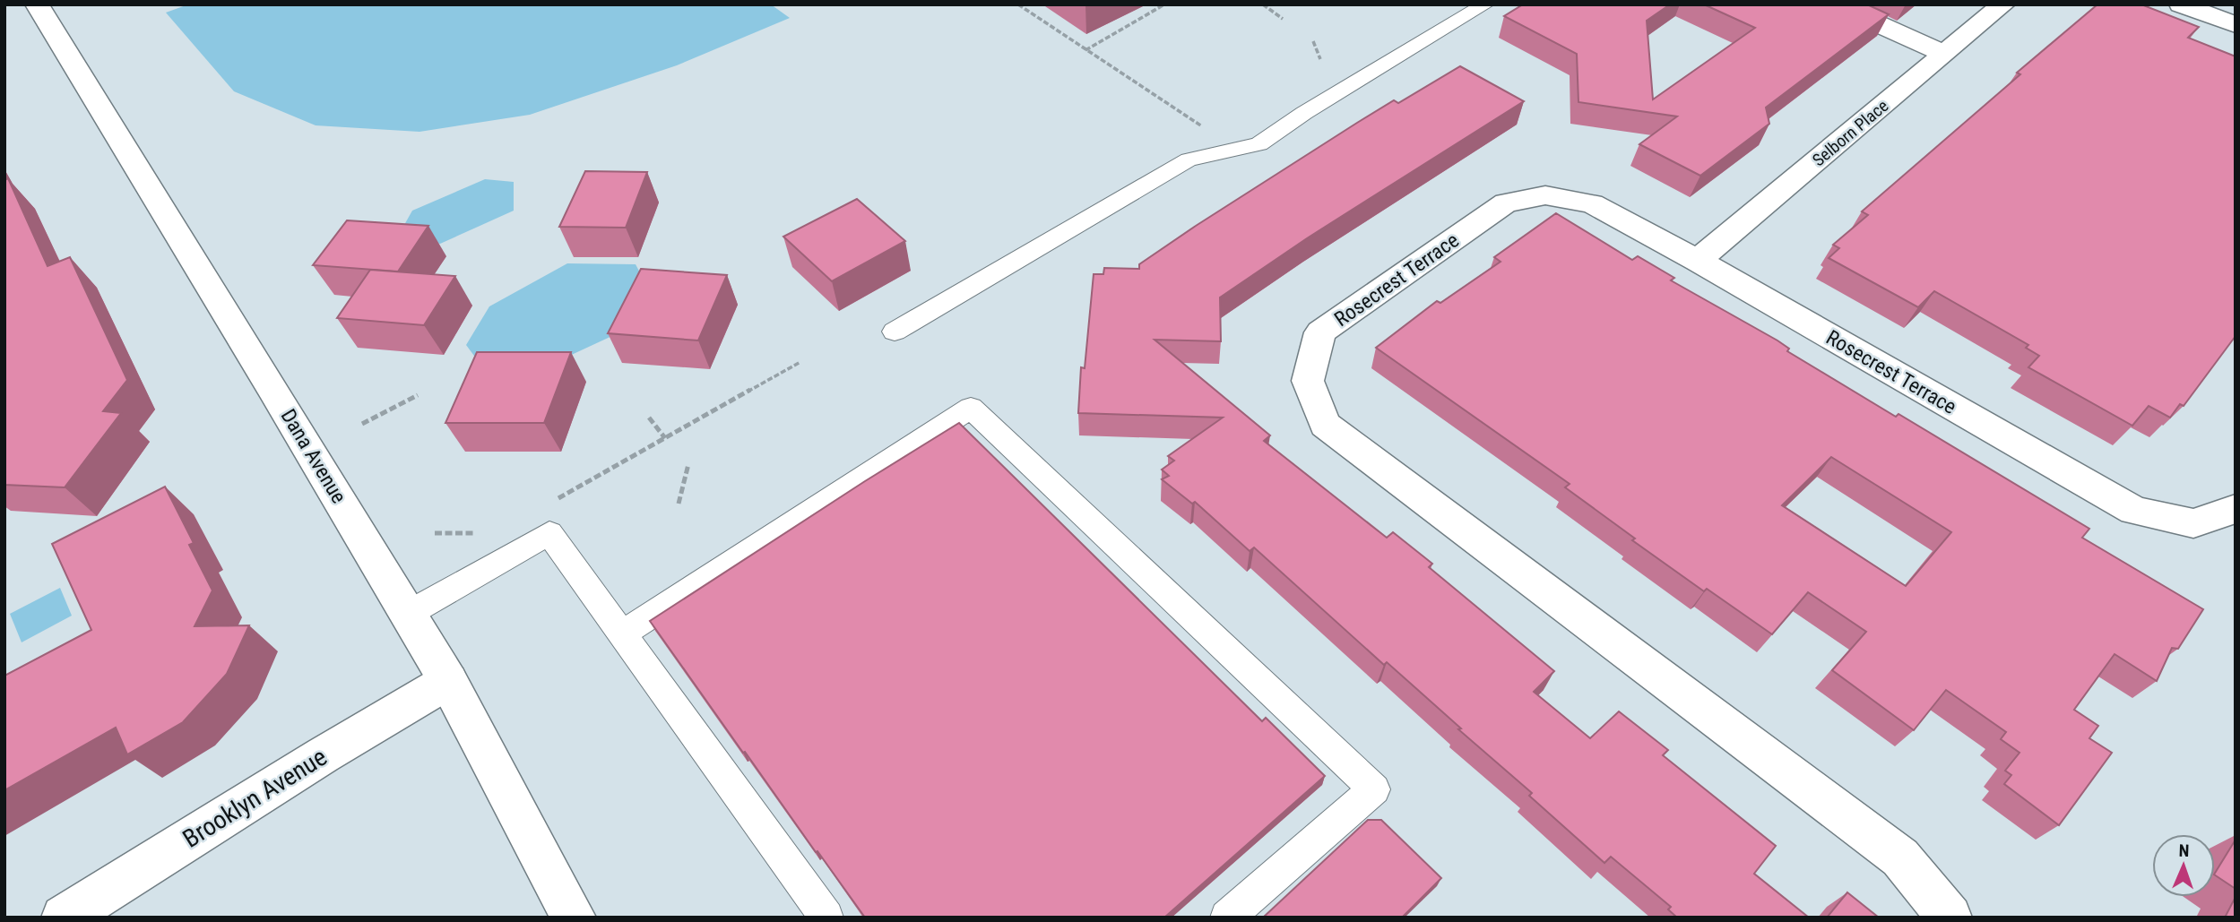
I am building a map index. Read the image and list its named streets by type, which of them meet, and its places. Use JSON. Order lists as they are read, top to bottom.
{
  "streets": {
    "street": [
      "Selborn Place",
      "Rosecrest Terrace",
      "Dana Avenue",
      "Brooklyn Avenue"
    ]
  },
  "crossings": [
    ["Selborn Place", "Rosecrest Terrace"],
    ["Dana Avenue", "Brooklyn Avenue"]
  ],
  "north": "top"
}
